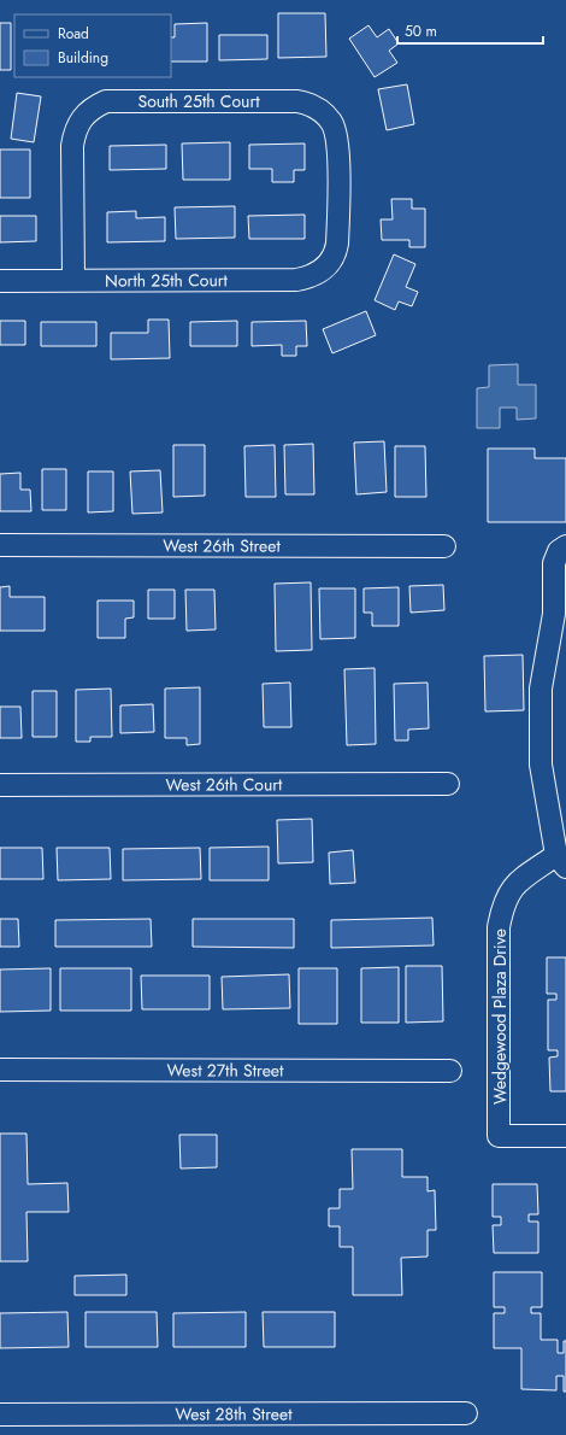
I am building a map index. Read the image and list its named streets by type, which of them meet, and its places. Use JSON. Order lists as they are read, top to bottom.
{
  "streets": {
    "street": [
      "South 25th Court",
      "North 25th Court",
      "West 26th Street",
      "West 26th Court",
      "Wedgewood Plaza Drive",
      "West 27th Street",
      "West 28th Street"
    ]
  },
  "crossings": [
    ["South 25th Court", "North 25th Court"]
  ],
  "legend": ["Road", "Building"],
  "scale_bar": "50 m"
}
